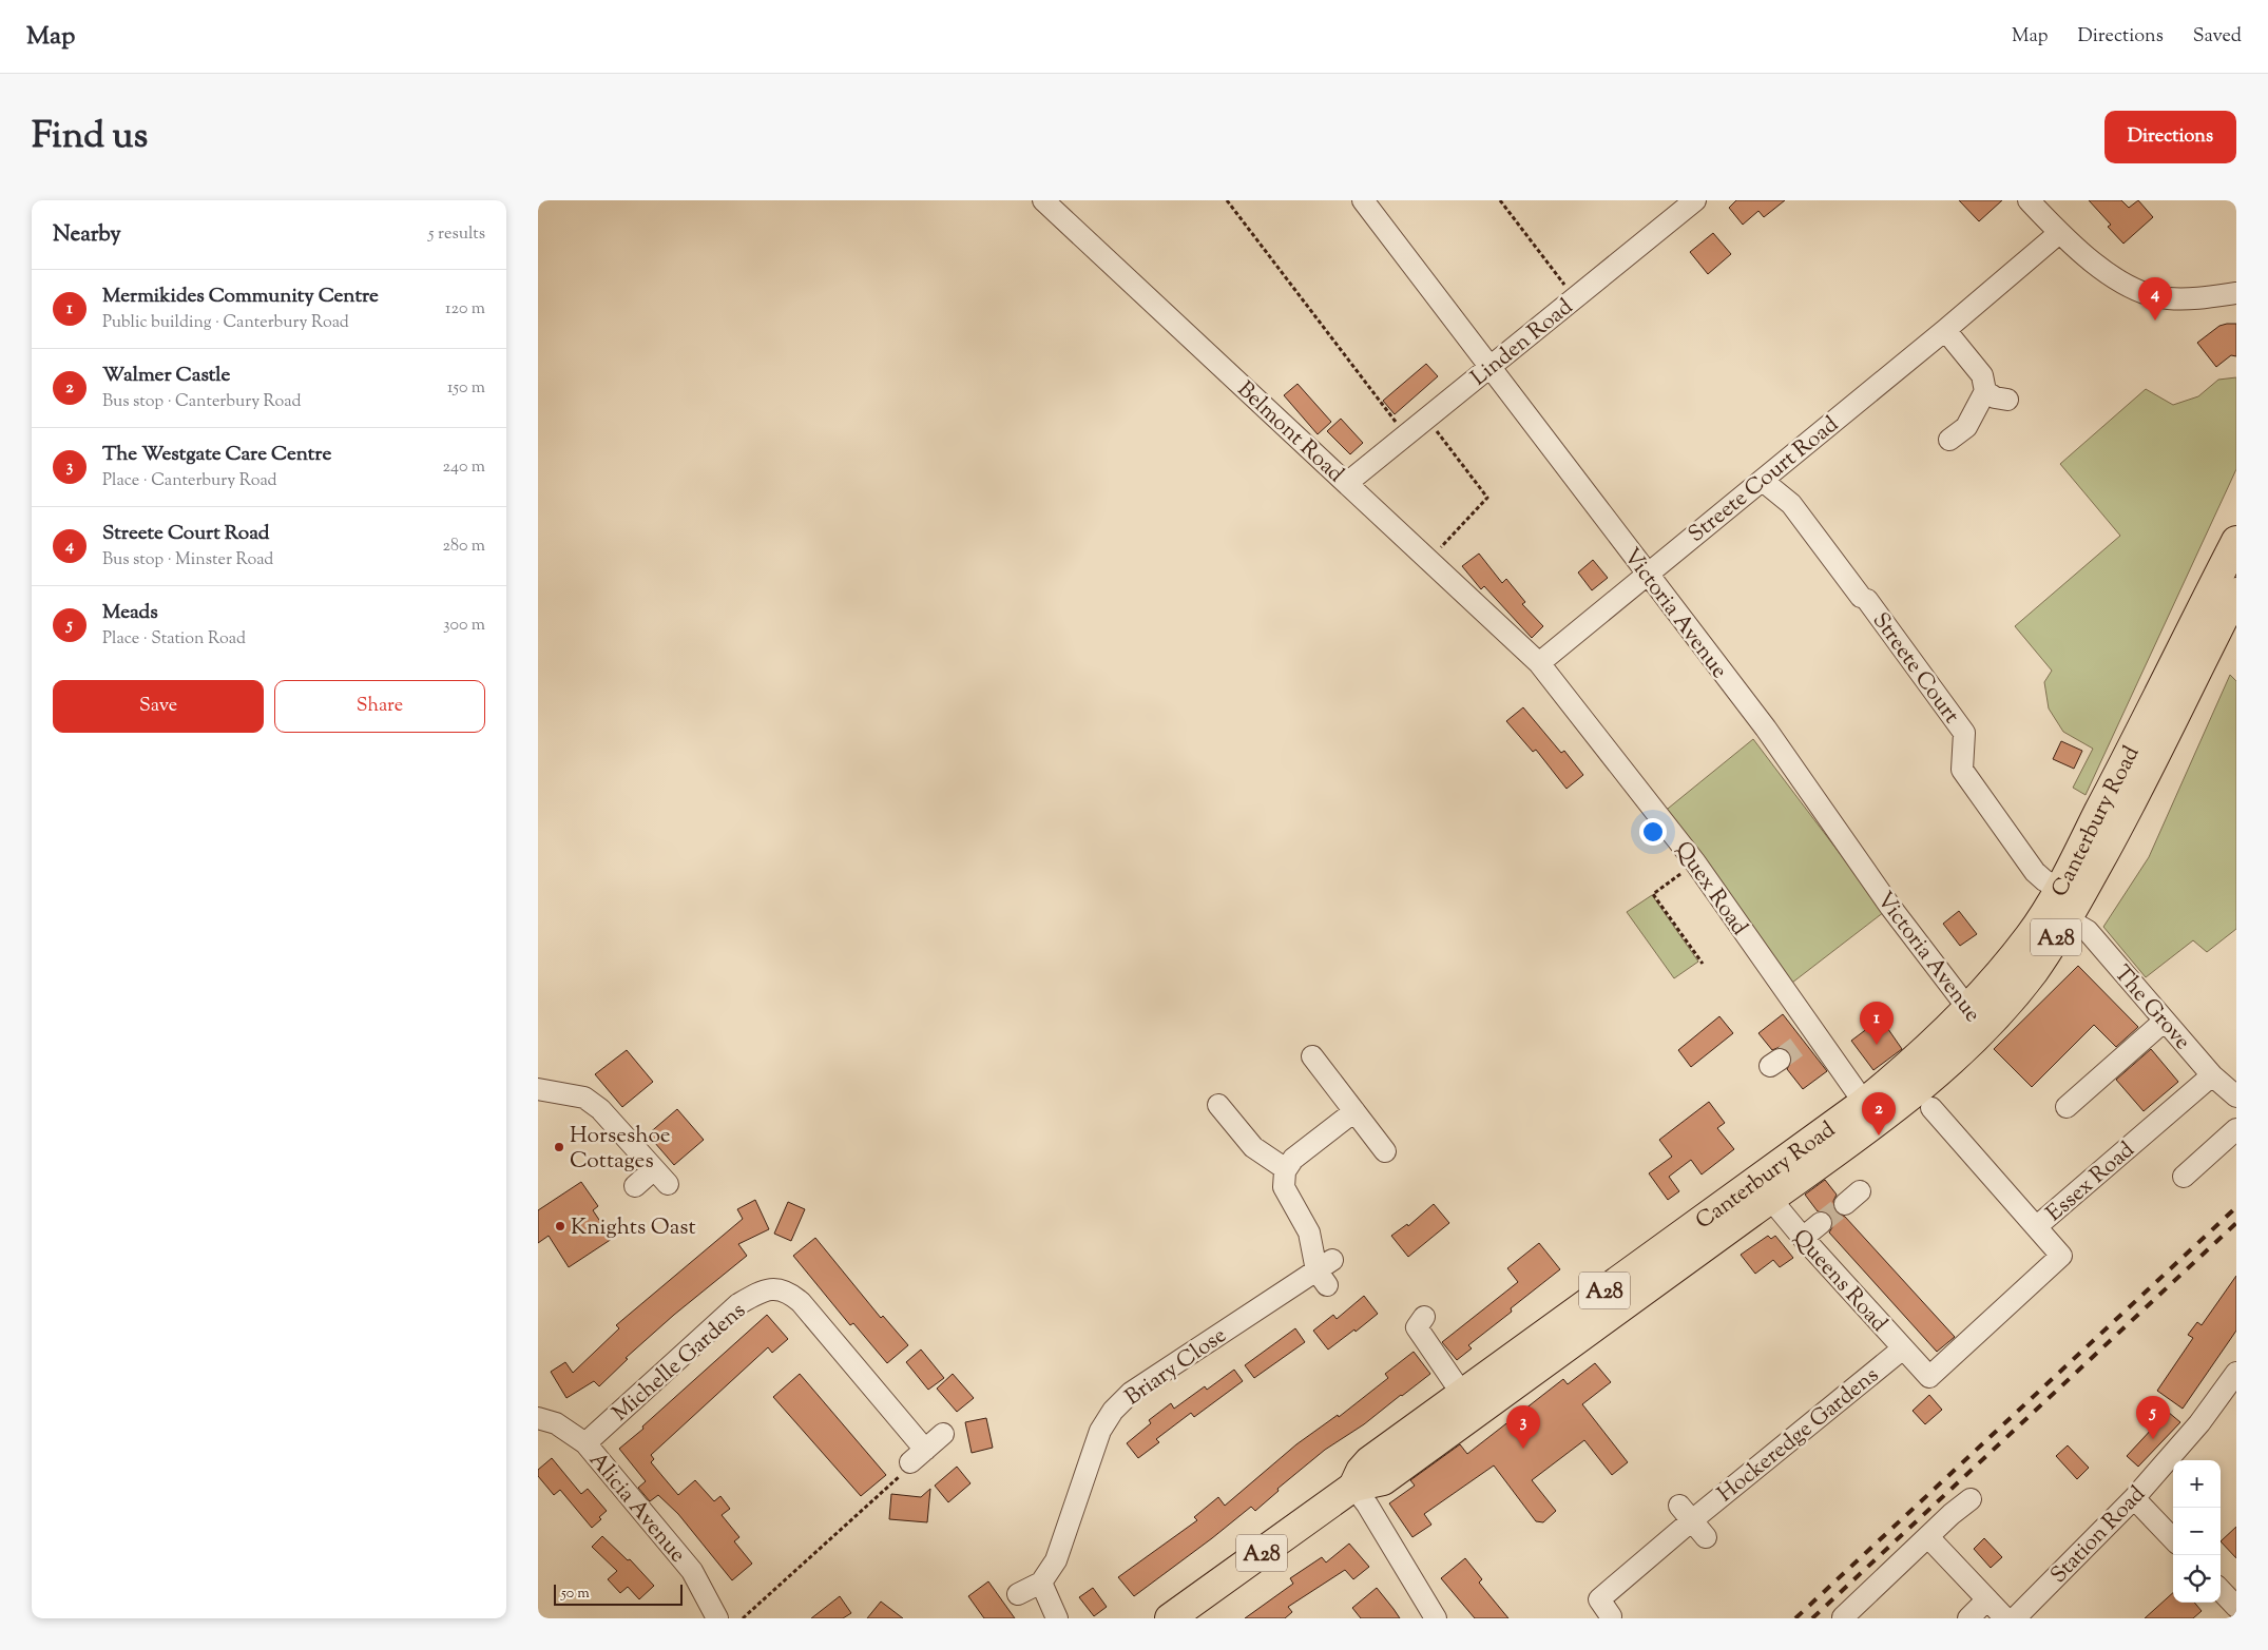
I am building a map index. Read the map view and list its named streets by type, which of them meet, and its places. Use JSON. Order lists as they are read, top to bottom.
{
  "streets": {
    "highway": ["Canterbury Road", "A28"],
    "street": [
      "Linden Road",
      "Belmont Road",
      "Streete Court Road",
      "Victoria Avenue",
      "Streete Court",
      "Quex Road",
      "The Grove",
      "Essex Road",
      "Queens Road",
      "Michelle Gardens",
      "Briary Close",
      "Hockeredge Gardens",
      "Alicia Avenue",
      "Station Road"
    ]
  },
  "crossings": [
    ["Linden Road", "Belmont Road"],
    ["Linden Road", "Victoria Avenue"],
    ["Belmont Road", "Streete Court Road"],
    ["Belmont Road", "Quex Road"],
    ["Streete Court Road", "Victoria Avenue"],
    ["Streete Court Road", "Streete Court"],
    ["Streete Court Road", "Quex Road"],
    ["Victoria Avenue", "Canterbury Road"],
    ["Streete Court", "Canterbury Road"],
    ["Canterbury Road", "Quex Road"],
    ["Canterbury Road", "The Grove"],
    ["Canterbury Road", "Queens Road"],
    ["The Grove", "Essex Road"],
    ["Essex Road", "Queens Road"],
    ["Queens Road", "Hockeredge Gardens"],
    ["Michelle Gardens", "Alicia Avenue"]
  ],
  "places": ["Horseshoe Cottages", "Knights Oast"],
  "scale_bar": "50 m",
  "page": {
    "header": "Map",
    "nav": ["Map", "Directions", "Saved"],
    "title": "Find us",
    "buttons": [
      "Directions",
      ["Save", "Share"]
    ],
    "heading": ["Nearby", "5 results"],
    "list": [
      {
        "mark": "1",
        "name": "Mermikides Community Centre",
        "note": "Public building · Canterbury Road",
        "value": "120 m"
      },
      {
        "mark": "2",
        "name": "Walmer Castle",
        "note": "Bus stop · Canterbury Road",
        "value": "150 m"
      },
      {
        "mark": "3",
        "name": "The Westgate Care Centre",
        "note": "Place · Canterbury Road",
        "value": "240 m"
      },
      {
        "mark": "4",
        "name": "Streete Court Road",
        "note": "Bus stop · Minster Road",
        "value": "280 m"
      },
      {
        "mark": "5",
        "name": "Meads",
        "note": "Place · Station Road",
        "value": "300 m"
      }
    ],
    "pins": [
      "4",
      "1",
      "2",
      "5",
      "3"
    ],
    "map_buttons": ["+", "−"],
    "scale": "50 m"
  }
}
